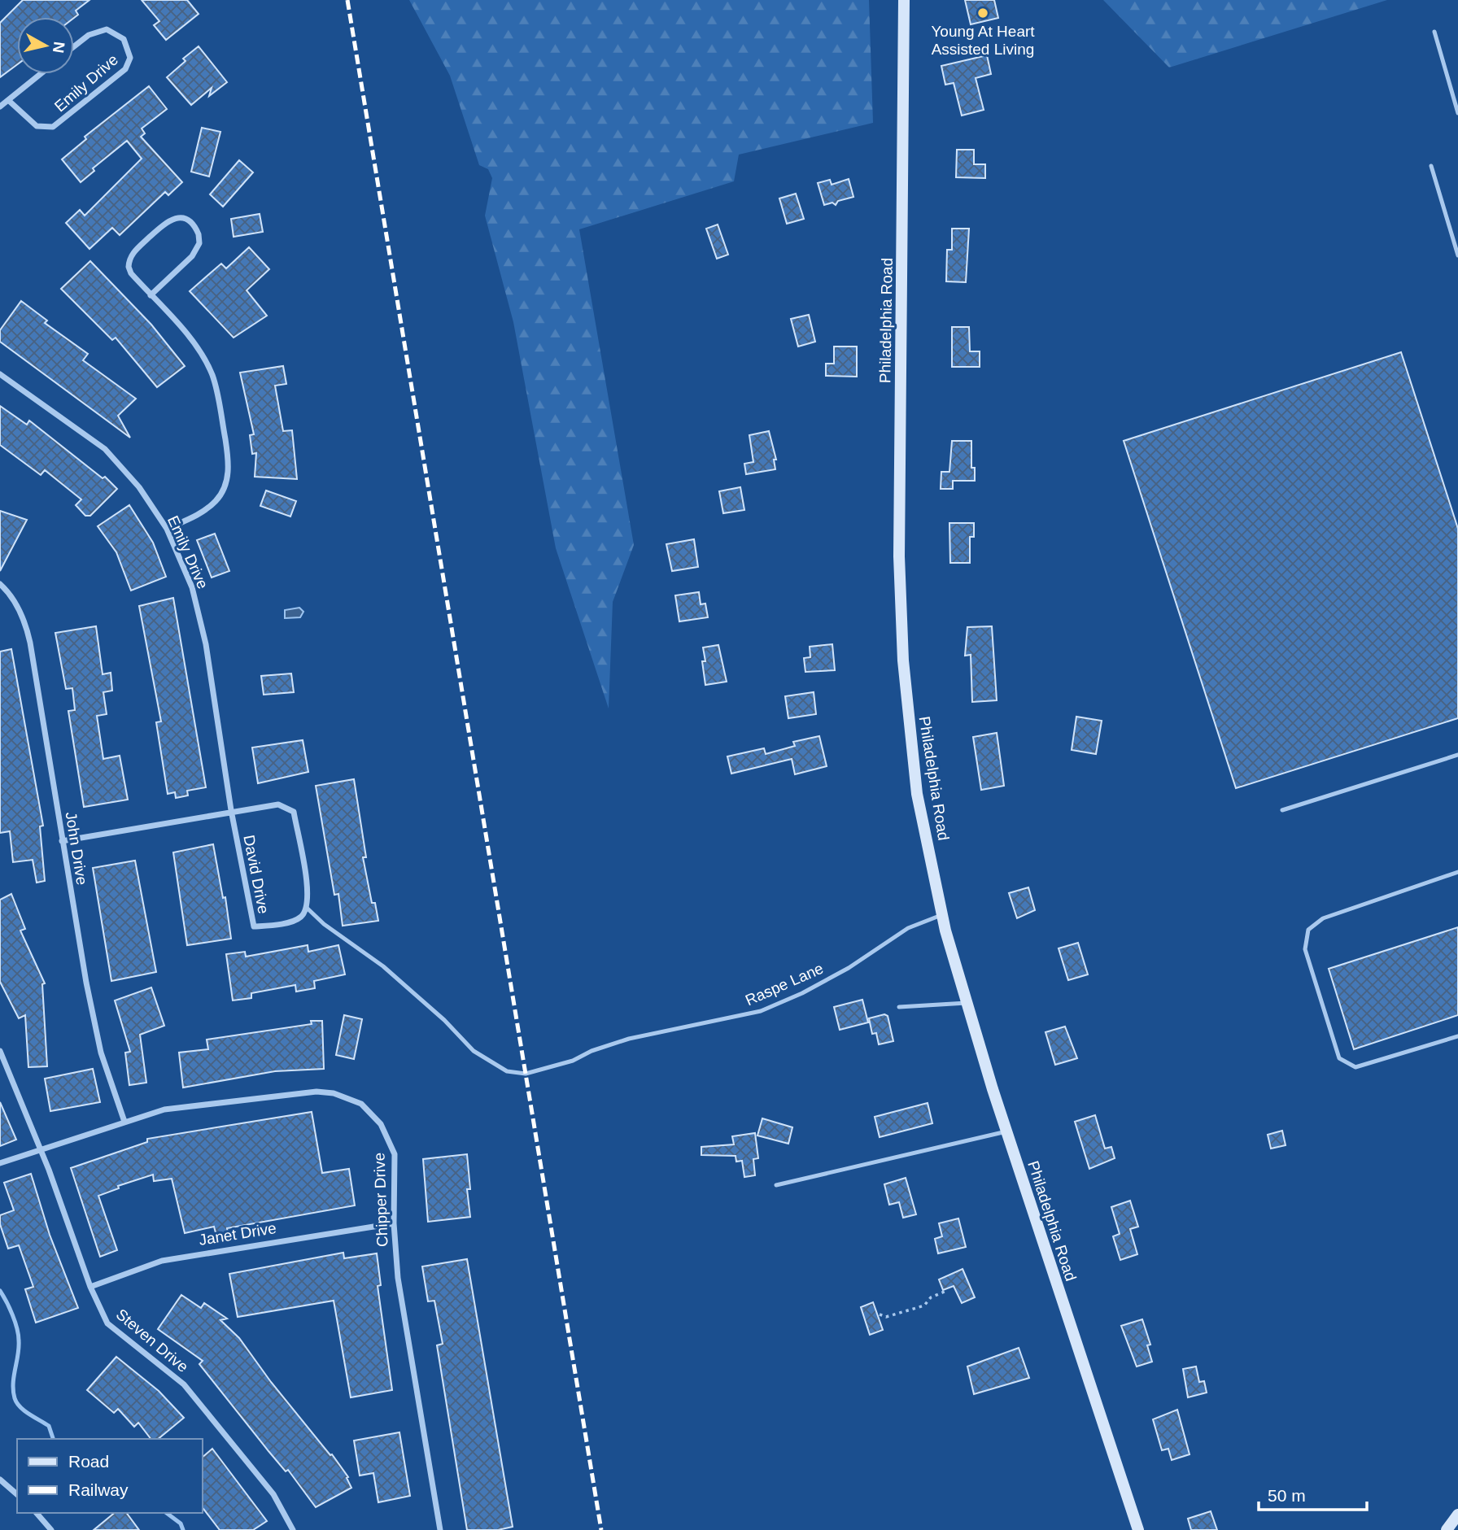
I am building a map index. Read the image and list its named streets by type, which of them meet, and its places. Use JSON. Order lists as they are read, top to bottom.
{
  "streets": {
    "main road": ["Philadelphia Road"],
    "street": [
      "Emily Drive",
      "John Drive",
      "David Drive",
      "Chipper Drive",
      "Janet Drive",
      "Steven Drive"
    ],
    "lane": ["Raspe Lane"]
  },
  "crossings": [
    ["Emily Drive", "David Drive"],
    ["Philadelphia Road", "Raspe Lane"],
    ["John Drive", "Chipper Drive"],
    ["David Drive", "Raspe Lane"],
    ["Chipper Drive", "Janet Drive"],
    ["Chipper Drive", "Steven Drive"],
    ["Janet Drive", "Steven Drive"]
  ],
  "places": ["Young At Heart Assisted Living"],
  "legend": ["Road", "Railway"],
  "scale_bar": "50 m",
  "north": "right"
}
